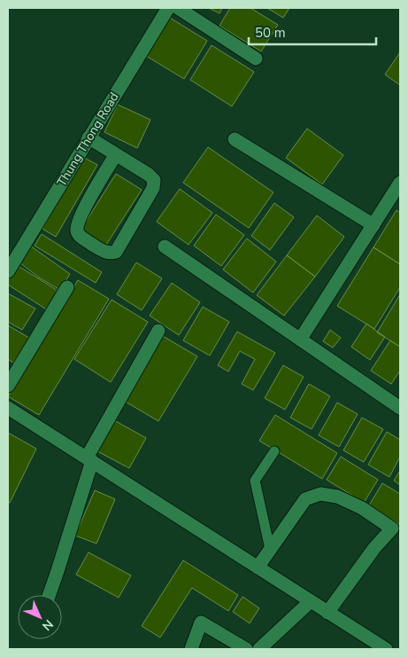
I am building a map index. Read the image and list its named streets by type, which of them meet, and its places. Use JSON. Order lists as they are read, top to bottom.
{
  "streets": {
    "street": ["Thung Thong Road"]
  },
  "scale_bar": "50 m",
  "north": "bottom right"
}
